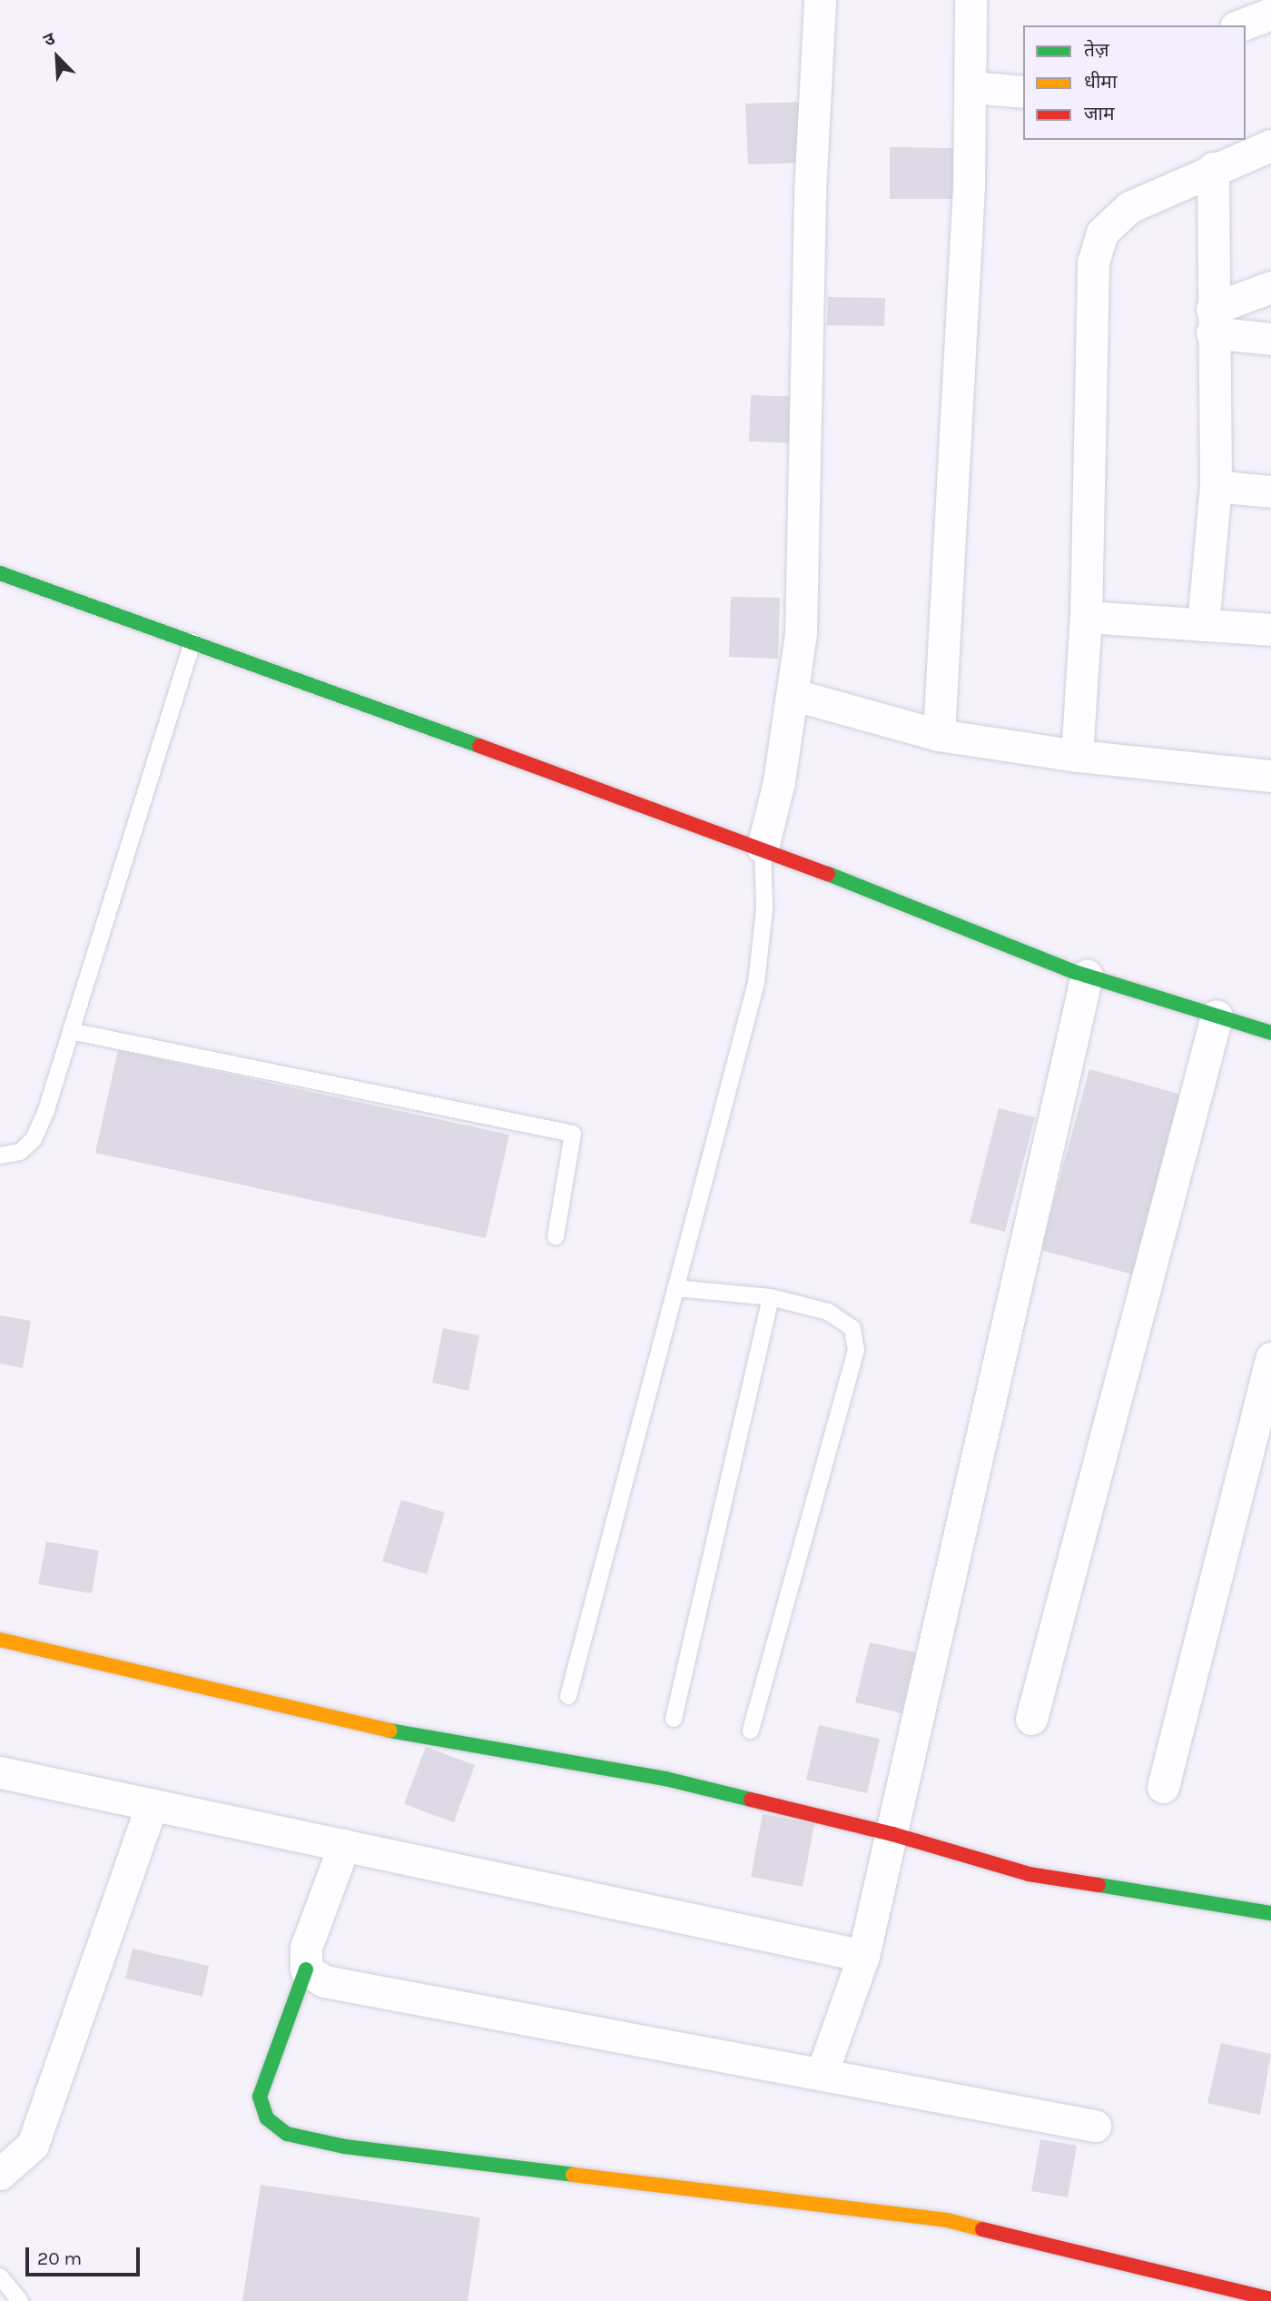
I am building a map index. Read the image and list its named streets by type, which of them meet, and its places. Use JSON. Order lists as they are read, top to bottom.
{
  "legend": ["तेज़", "धीमा", "जाम"],
  "scale_bar": "20 m",
  "north": "top left"
}
